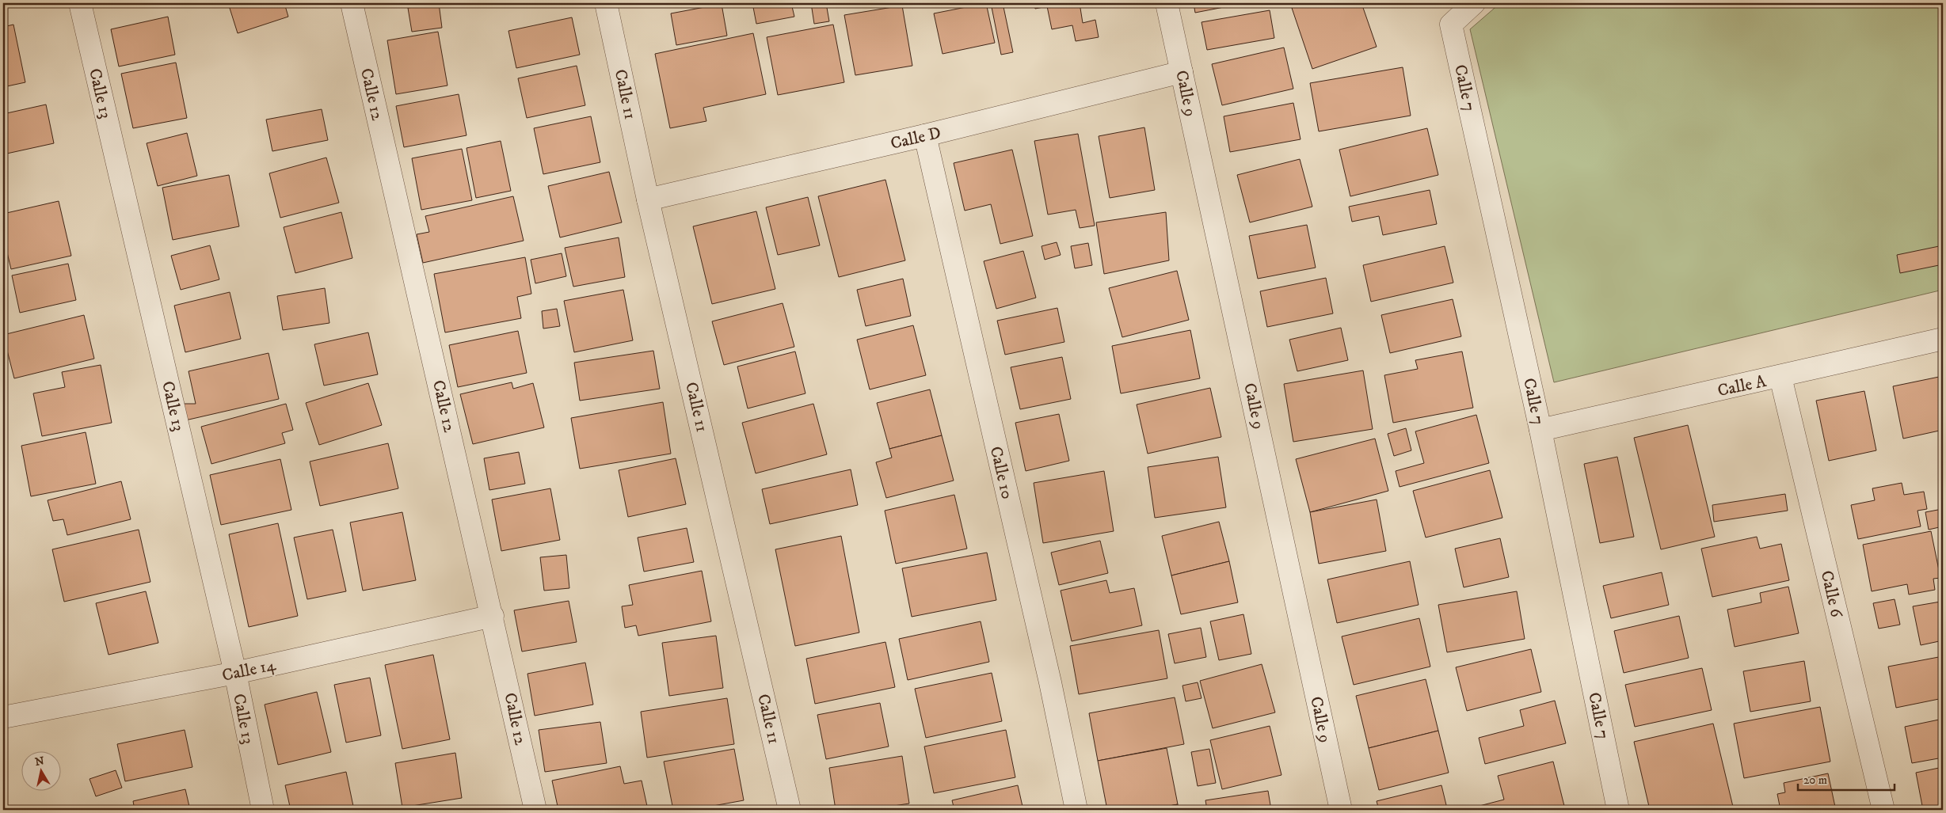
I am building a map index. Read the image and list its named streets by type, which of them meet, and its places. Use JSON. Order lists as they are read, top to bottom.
{
  "streets": {
    "street": [
      "Calle 7",
      "Calle 13",
      "Calle 9",
      "Calle 12",
      "Calle 11",
      "Calle D",
      "Calle A",
      "Calle 10",
      "Calle 6",
      "Calle 14"
    ]
  },
  "crossings": [
    ["Calle 7", "Calle A"],
    ["Calle 13", "Calle 14"],
    ["Calle 9", "Calle D"],
    ["Calle 12", "Calle 14"],
    ["Calle 11", "Calle D"],
    ["Calle D", "Calle 10"],
    ["Calle A", "Calle 6"]
  ],
  "scale_bar": "20 m",
  "north": "top"
}
